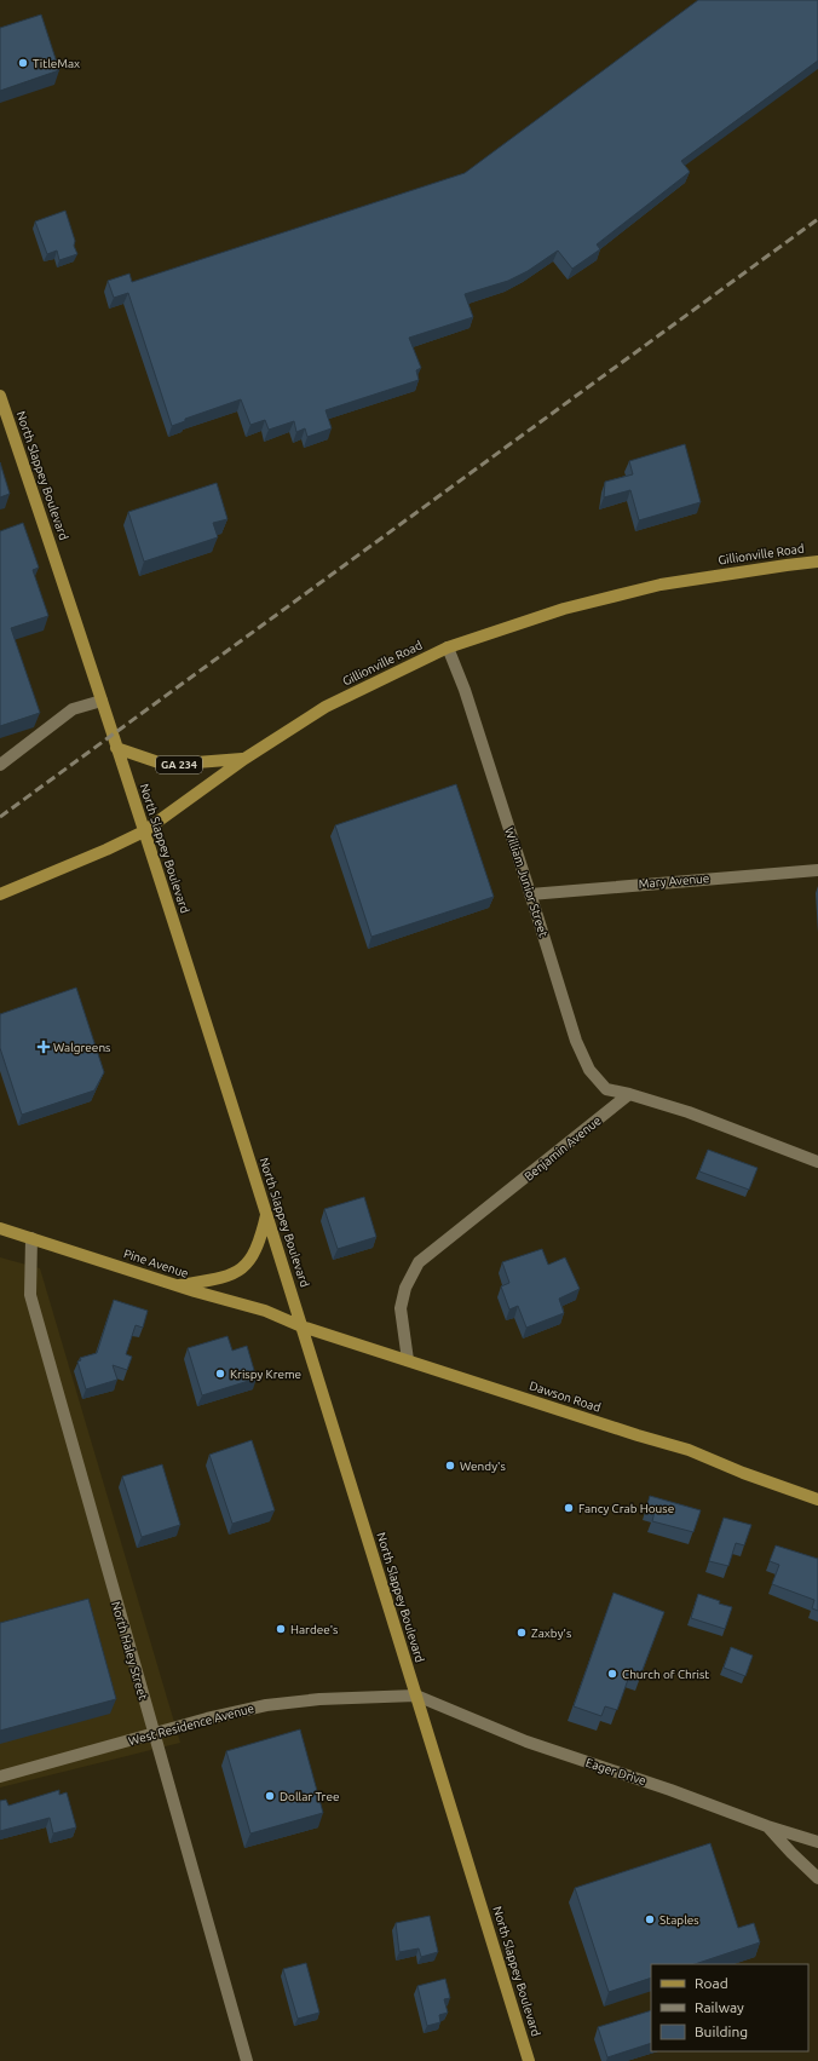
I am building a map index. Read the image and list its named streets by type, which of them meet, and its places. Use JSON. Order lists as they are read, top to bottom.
{
  "streets": {
    "main road": [
      "North Slappey Boulevard",
      "Gillionville Road",
      "GA 234",
      "Pine Avenue",
      "Dawson Road"
    ],
    "street": [
      "Mary Avenue",
      "William Junior Street",
      "Benjamin Avenue",
      "North Haley Street",
      "West Residence Avenue",
      "Eager Drive"
    ]
  },
  "crossings": [
    ["North Slappey Boulevard", "Gillionville Road"],
    ["North Slappey Boulevard", "GA 234"],
    ["North Slappey Boulevard", "Pine Avenue"],
    ["North Slappey Boulevard", "Dawson Road"],
    ["North Slappey Boulevard", "West Residence Avenue"],
    ["North Slappey Boulevard", "Eager Drive"],
    ["Gillionville Road", "GA 234"],
    ["Gillionville Road", "William Junior Street"],
    ["Mary Avenue", "William Junior Street"],
    ["William Junior Street", "Benjamin Avenue"],
    ["Benjamin Avenue", "Dawson Road"],
    ["Pine Avenue", "Dawson Road"],
    ["Pine Avenue", "North Haley Street"],
    ["North Haley Street", "West Residence Avenue"],
    ["West Residence Avenue", "Eager Drive"]
  ],
  "places": {
    "other": [
      "TitleMax",
      "Krispy Kreme",
      "Wendy's",
      "Fancy Crab House",
      "Hardee's",
      "Zaxby's",
      "Church of Christ",
      "Dollar Tree",
      "Staples"
    ],
    "health": ["Walgreens"]
  },
  "legend": ["Road", "Railway", "Building"]
}
